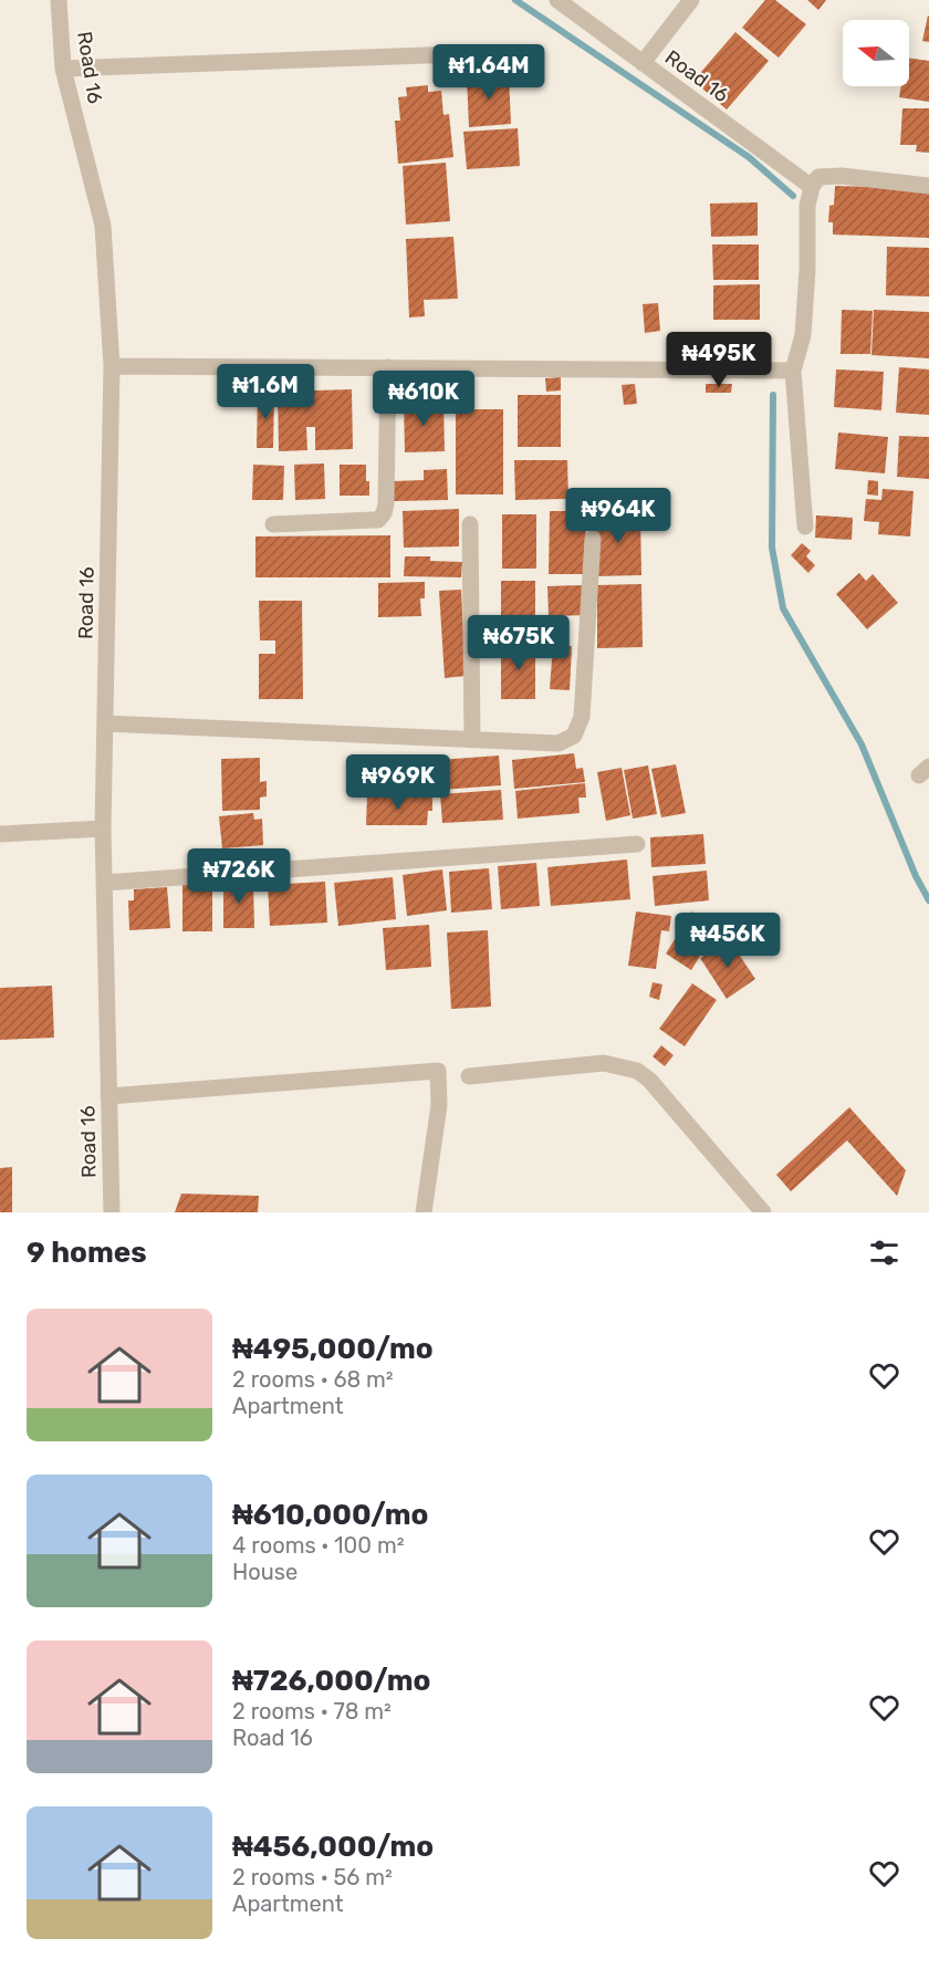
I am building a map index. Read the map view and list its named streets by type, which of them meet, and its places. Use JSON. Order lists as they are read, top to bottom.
{
  "streets": {
    "street": ["Road 16"]
  },
  "north": "left",
  "page": {
    "price": [
      "₦1.64M",
      "₦495K",
      "₦1.6M",
      "₦610K",
      "₦964K",
      "₦675K",
      "₦969K",
      "₦726K",
      "₦456K"
    ],
    "heading": "9 homes",
    "list": [
      {
        "name": "₦495,000/mo",
        "note": "2 rooms · 68 m² · Apartment"
      },
      {
        "name": "₦610,000/mo",
        "note": "4 rooms · 100 m² · House"
      },
      {
        "name": "₦726,000/mo",
        "note": "2 rooms · 78 m² · Road 16"
      },
      {
        "name": "₦456,000/mo",
        "note": "2 rooms · 56 m² · Apartment"
      }
    ]
  }
}
